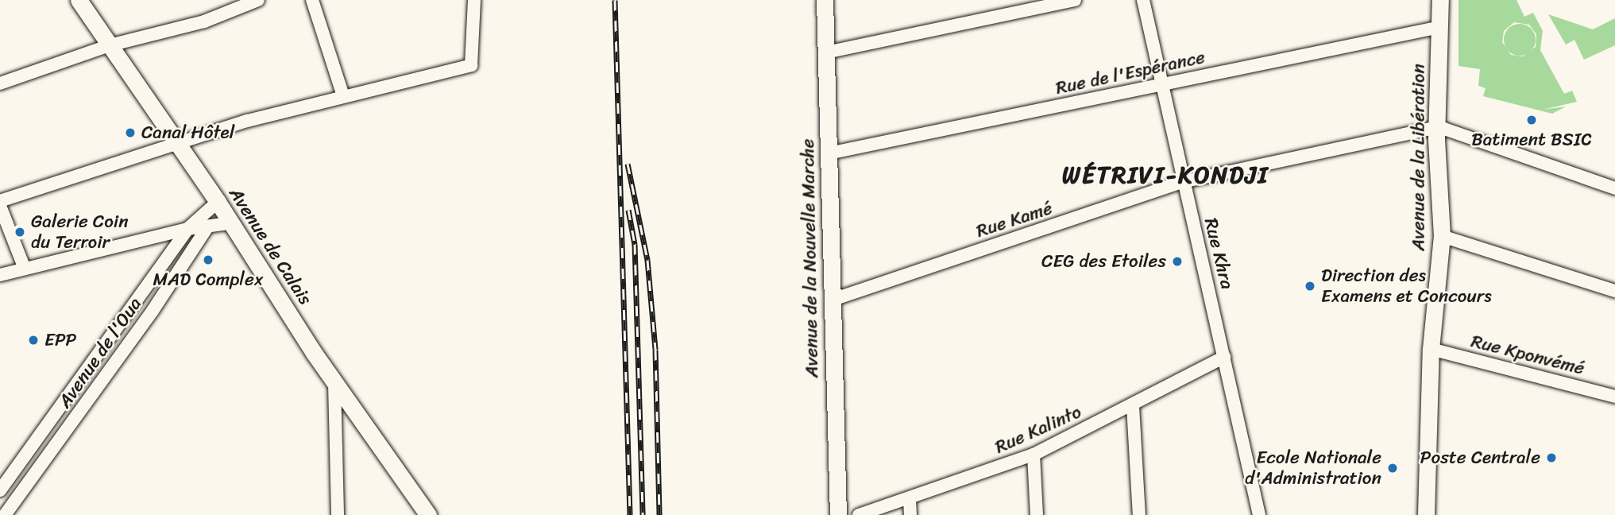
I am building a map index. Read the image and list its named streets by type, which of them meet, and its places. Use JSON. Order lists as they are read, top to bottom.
{
  "streets": {
    "main road": ["Avenue de la Libération", "Avenue de Calais", "Avenue de la Nouvelle Marche"],
    "street": [
      "Rue de l'Espérance",
      "Rue Kamé",
      "Rue Khra",
      "Avenue de l'Oua",
      "Rue Kponvémé",
      "Rue Kalinto"
    ]
  },
  "crossings": [
    ["Rue de l'Espérance", "Avenue de la Libération"],
    ["Rue de l'Espérance", "Rue Khra"],
    ["Rue de l'Espérance", "Avenue de la Nouvelle Marche"],
    ["Avenue de la Libération", "Rue Kamé"],
    ["Avenue de la Libération", "Rue Kponvémé"],
    ["Rue Kamé", "Rue Khra"],
    ["Rue Kamé", "Avenue de la Nouvelle Marche"],
    ["Rue Khra", "Rue Kalinto"]
  ],
  "districts": ["WÉTRIVI-KONDJI"],
  "places": [
    "Batiment BSIC",
    "Canal Hôtel",
    "Galerie Coin du Terroir",
    "MAD Complex",
    "CEG des Etoiles",
    "Direction des Examens et Concours",
    "EPP",
    "Poste Centrale",
    "Ecole Nationale d'Administration"
  ]
}
